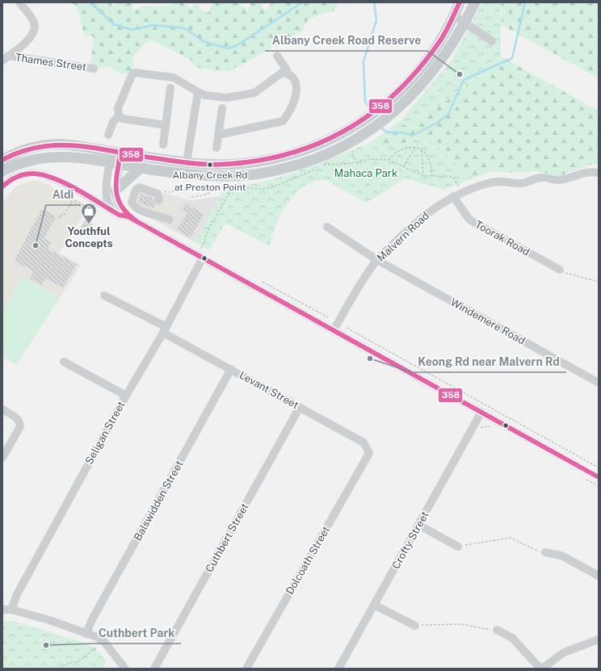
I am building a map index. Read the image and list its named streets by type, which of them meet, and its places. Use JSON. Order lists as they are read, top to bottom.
{
  "streets": {
    "street": [
      "Thames Street",
      "Malvern Road",
      "Toorak Road",
      "Windemere Road",
      "Levant Street",
      "Seligan Street",
      "Balswidden Street",
      "Cuthbert Street",
      "Crofty Street",
      "Dolcoath Street"
    ]
  },
  "crossings": [
    ["Malvern Road", "Toorak Road"],
    ["Malvern Road", "Windemere Road"],
    ["Levant Street", "Seligan Street"],
    ["Levant Street", "Balswidden Street"],
    ["Levant Street", "Cuthbert Street"],
    ["Levant Street", "Dolcoath Street"]
  ],
  "parks": ["Mahaca Park"],
  "places": {
    "other": [
      "Albany Creek Road Reserve",
      "Albany Creek Rd at Preston Point",
      "Aldi",
      "Keong Rd near Malvern Rd",
      "Cuthbert Park"
    ],
    "shop": ["Youthful Concepts"]
  },
  "lines": ["transit line 358"]
}
